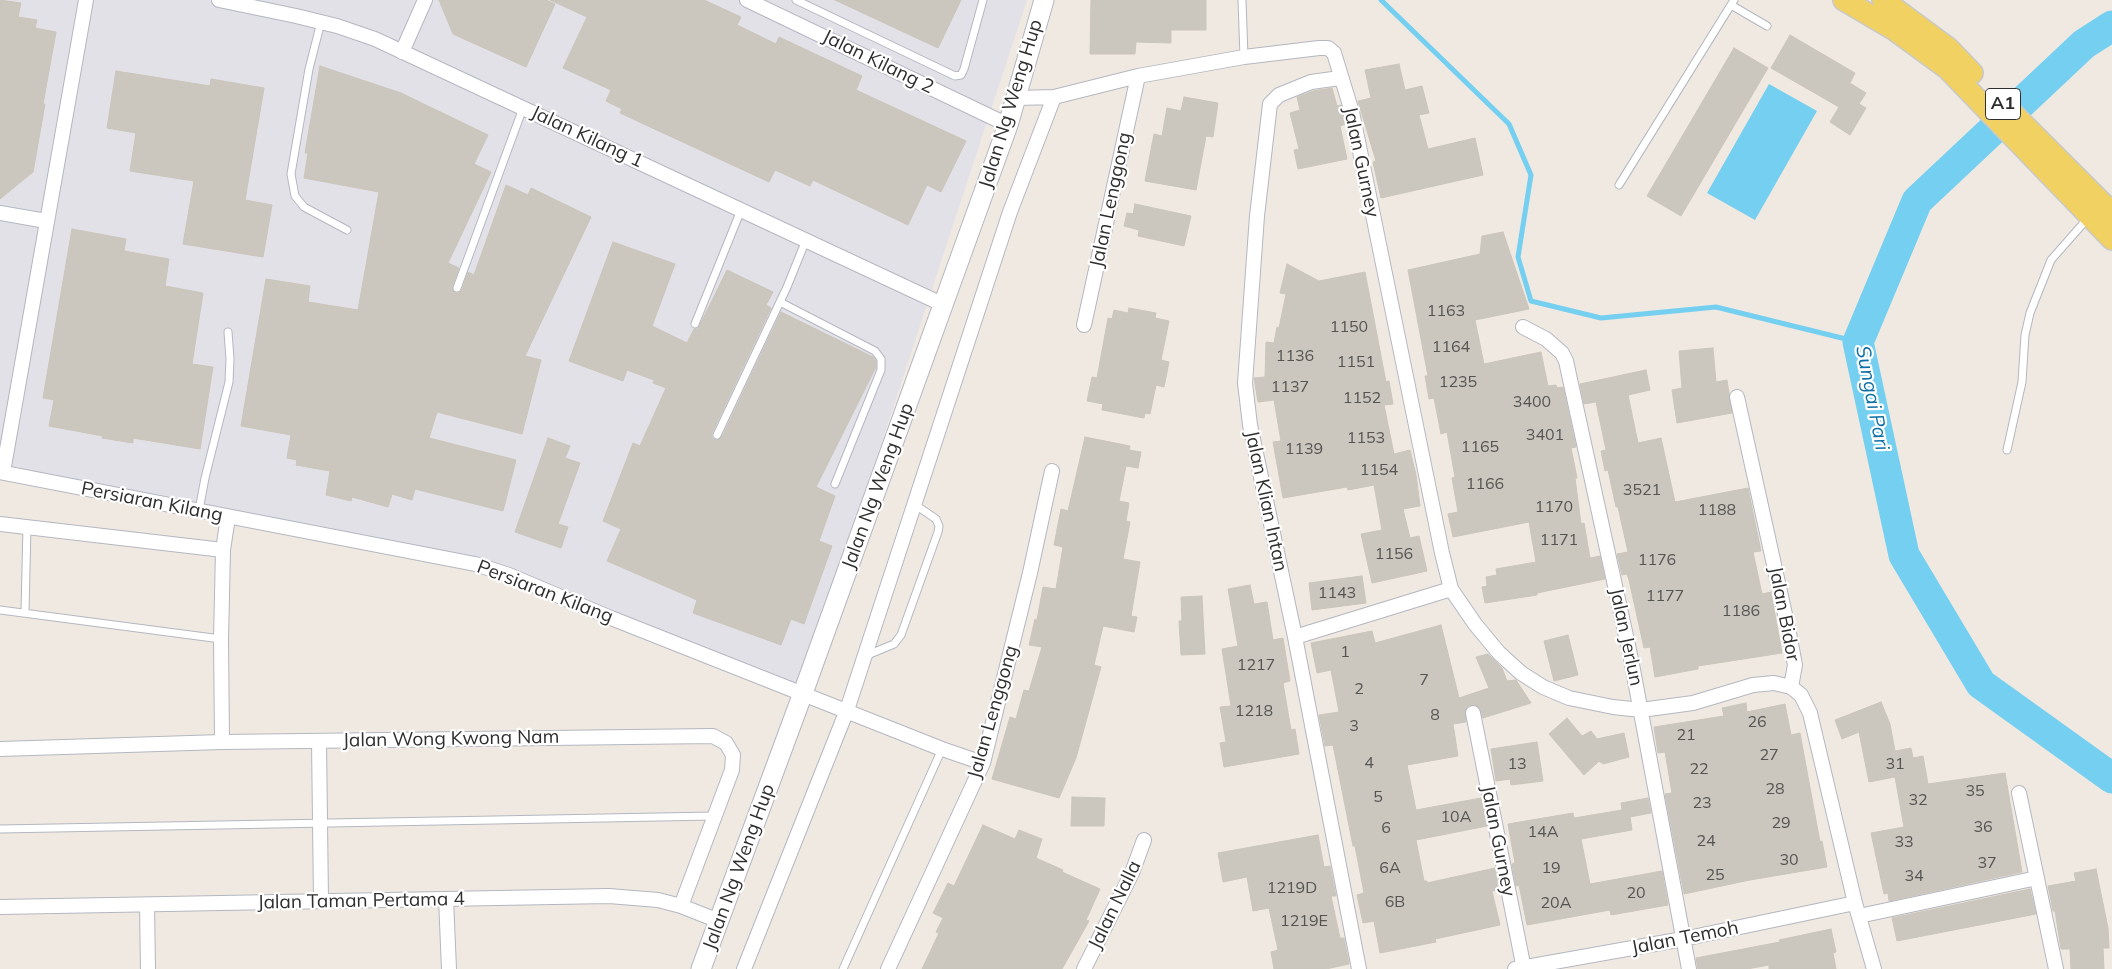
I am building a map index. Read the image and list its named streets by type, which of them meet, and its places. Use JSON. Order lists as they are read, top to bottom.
{
  "streets": {
    "main road": ["Jalan Ng Weng Hup", "A1"],
    "street": [
      "Jalan Kilang 2",
      "Jalan Kilang 1",
      "Jalan Gurney",
      "Jalan Lenggong",
      "Jalan Klian Intan",
      "Persiaran Kilang",
      "Jalan Bidor",
      "Jalan Jerlun",
      "Jalan Wong Kwong Nam",
      "Jalan Taman Pertama 4",
      "Jalan Nalla",
      "Jalan Temoh"
    ]
  },
  "crossings": [
    ["Jalan Kilang 2", "Jalan Ng Weng Hup"],
    ["Jalan Ng Weng Hup", "Jalan Kilang 1"],
    ["Jalan Ng Weng Hup", "Jalan Gurney"],
    ["Jalan Ng Weng Hup", "Persiaran Kilang"],
    ["Jalan Ng Weng Hup", "Jalan Taman Pertama 4"],
    ["Jalan Gurney", "Jalan Lenggong"],
    ["Jalan Gurney", "Jalan Klian Intan"],
    ["Jalan Gurney", "Jalan Temoh"],
    ["Jalan Lenggong", "Persiaran Kilang"],
    ["Jalan Bidor", "Jalan Temoh"],
    ["Jalan Jerlun", "Jalan Temoh"],
    ["Jalan Wong Kwong Nam", "Jalan Taman Pertama 4"]
  ],
  "water": ["Sungai Pari"],
  "house_numbers": [
    "1163",
    "1150",
    "1164",
    "1136",
    "1151",
    "1235",
    "1137",
    "1152",
    "3400",
    "3401",
    "1153",
    "1165",
    "1139",
    "1154",
    "1166",
    "3521",
    "1170",
    "1188",
    "1171",
    "1156",
    "1176",
    "1143",
    "1177",
    "1186",
    "1",
    "1217",
    "7",
    "2",
    "1218",
    "8",
    "26",
    "3",
    "21",
    "27",
    "4",
    "13",
    "31",
    "22",
    "28",
    "35",
    "5",
    "32",
    "23",
    "10A",
    "29",
    "36",
    "6",
    "14A",
    "24",
    "33",
    "30",
    "37",
    "6A",
    "19",
    "25",
    "34",
    "1219D",
    "20",
    "6B",
    "20A",
    "1219E"
  ]
}
